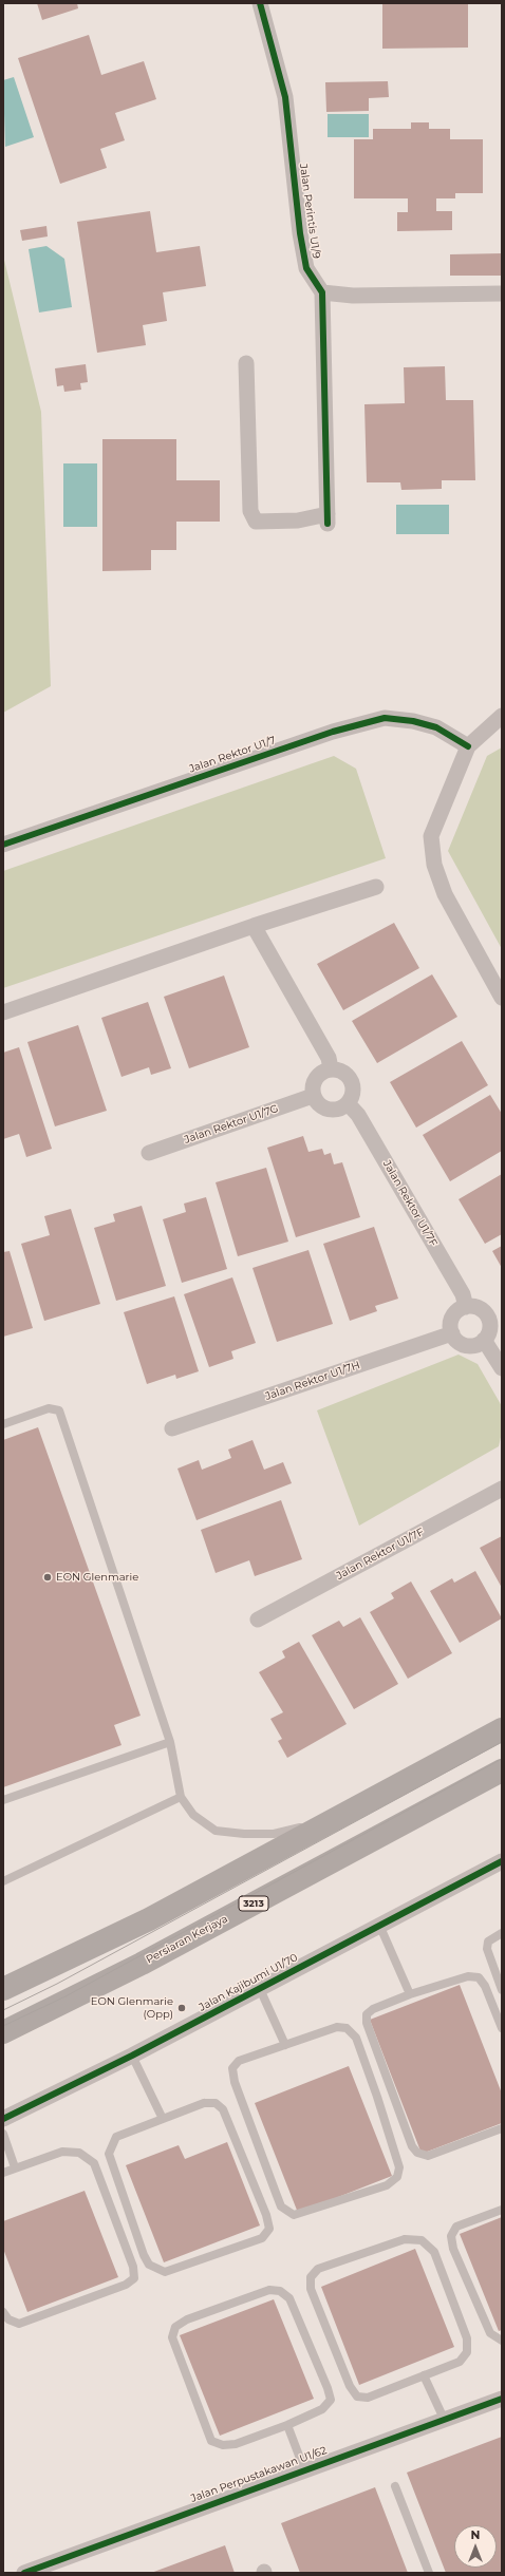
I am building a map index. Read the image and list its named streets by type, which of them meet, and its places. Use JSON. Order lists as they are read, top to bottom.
{
  "streets": {
    "main road": ["3213", "Persiaran Kerjaya"],
    "street": [
      "Jalan Perintis U1/9",
      "Jalan Rektor U1/7",
      "Jalan Rektor U1/7G",
      "Jalan Rektor U1/7F",
      "Jalan Rektor U1/7H",
      "Jalan Kajibumi U1/70",
      "Jalan Perpustakawan U1/62"
    ]
  },
  "crossings": [
    ["Jalan Rektor U1/7G", "Jalan Rektor U1/7F"],
    ["Jalan Rektor U1/7F", "Jalan Rektor U1/7H"]
  ],
  "places": ["EON Glenmarie", "EON Glenmarie (Opp)"],
  "north": "top"
}
